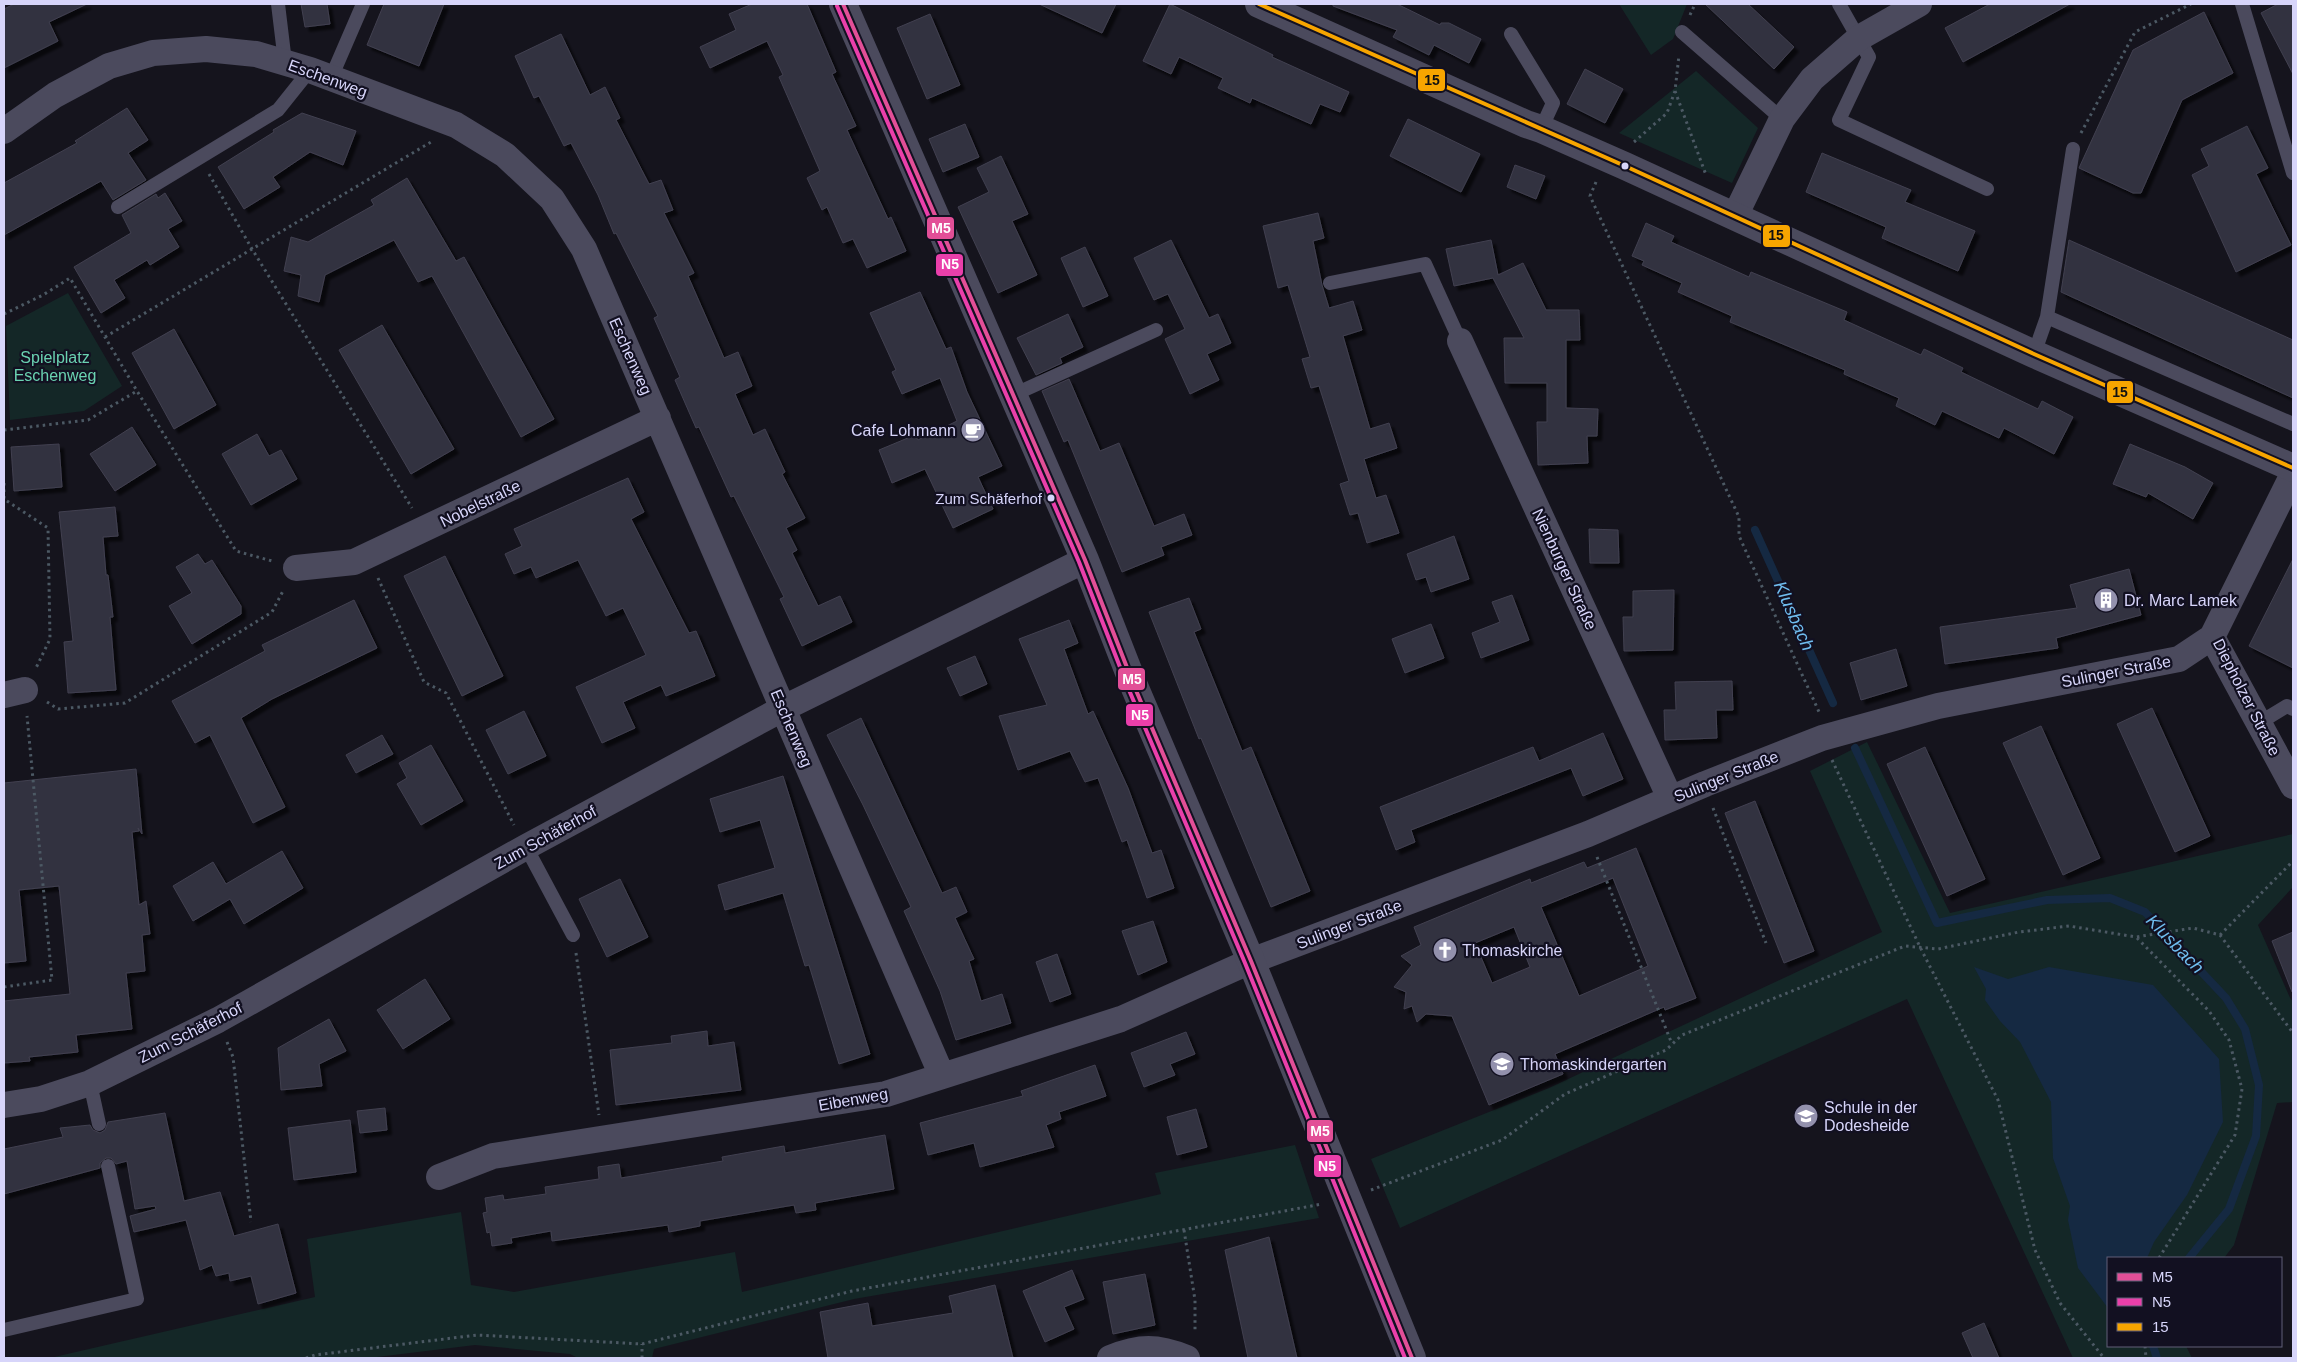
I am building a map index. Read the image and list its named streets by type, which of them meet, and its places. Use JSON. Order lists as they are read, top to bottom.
{
  "streets": {
    "street": [
      "Eschenweg",
      "Nobelstraße",
      "Nienburger Straße",
      "Sulinger Straße",
      "Diepholzer Straße",
      "Zum Schäferhof",
      "Eibenweg"
    ]
  },
  "crossings": [
    ["Eschenweg", "Nobelstraße"],
    ["Eschenweg", "Zum Schäferhof"],
    ["Eschenweg", "Eibenweg"],
    ["Nienburger Straße", "Sulinger Straße"],
    ["Sulinger Straße", "Diepholzer Straße"],
    ["Sulinger Straße", "Eibenweg"]
  ],
  "water": ["Klusbach"],
  "parks": ["Spielplatz Eschenweg"],
  "places": {
    "cafe": ["Cafe Lohmann"],
    "other": ["Zum Schäferhof"],
    "building": ["Dr. Marc Lamek"],
    "church": ["Thomaskirche"],
    "school or university": ["Thomaskindergarten", "Schule in der Dodesheide"]
  },
  "lines": ["transit line M5", "transit line 15", "transit line N5"],
  "legend": ["M5", "N5", "15"]
}
